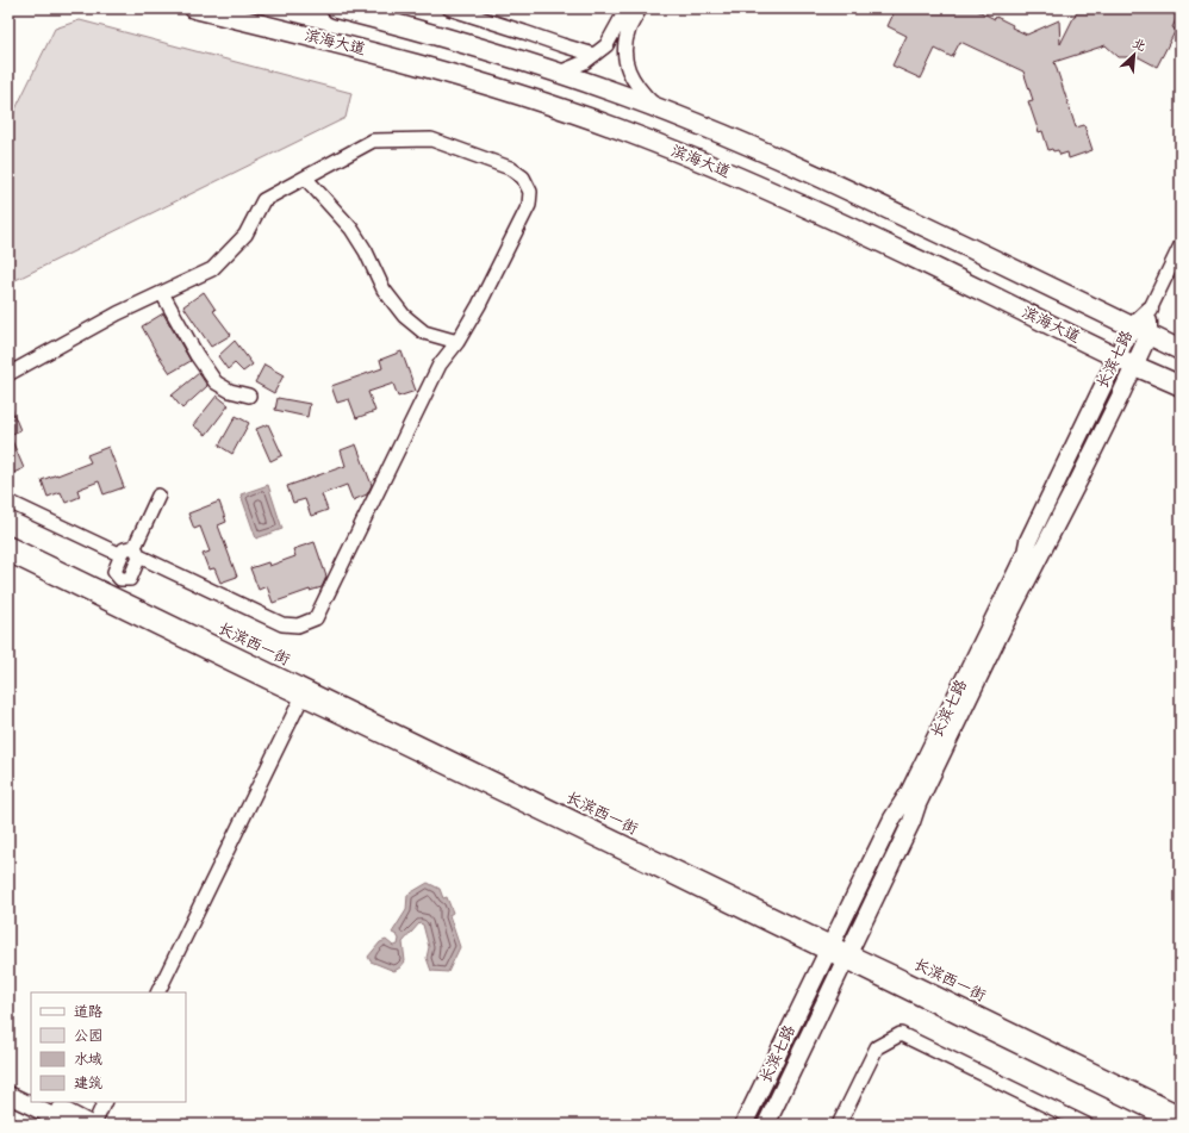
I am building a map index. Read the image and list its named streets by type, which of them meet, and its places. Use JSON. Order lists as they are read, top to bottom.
{
  "streets": {
    "highway": ["滨海大道"],
    "main road": ["长滨七路"],
    "street": ["长滨西一街"]
  },
  "crossings": [
    ["滨海大道", "长滨七路"],
    ["长滨七路", "长滨西一街"]
  ],
  "legend": [
    "道路",
    "公园",
    "水域",
    "建筑"
  ],
  "north": "top right"
}
